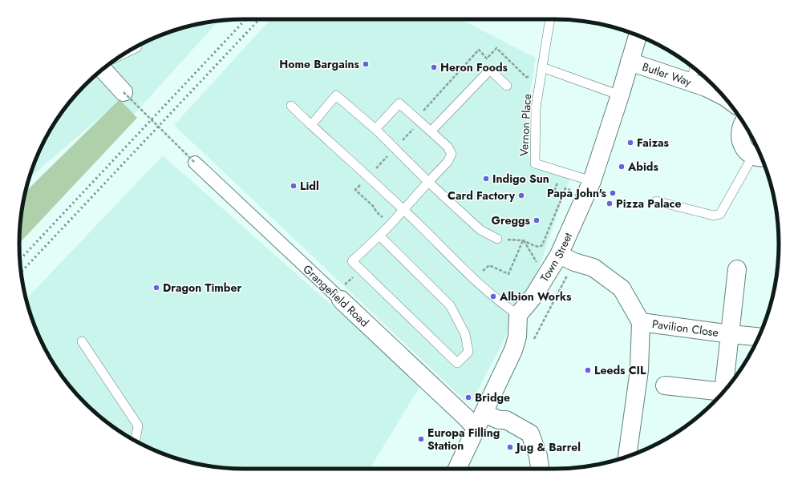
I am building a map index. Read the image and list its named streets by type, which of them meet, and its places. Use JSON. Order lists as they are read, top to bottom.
{
  "streets": {
    "street": [
      "Butler Way",
      "Town Street",
      "Grangefield Road",
      "Pavilion Close"
    ],
    "lane": ["Vernon Place"]
  },
  "crossings": [
    ["Butler Way", "Town Street"],
    ["Vernon Place", "Town Street"]
  ],
  "places": [
    "Home Bargains",
    "Heron Foods",
    "Faizas",
    "Abids",
    "Indigo Sun",
    "Lidl",
    "Papa John's",
    "Card Factory",
    "Pizza Palace",
    "Greggs",
    "Dragon Timber",
    "Albion Works",
    "Leeds CIL",
    "Bridge",
    "Europa Filling Station",
    "Jug & Barrel"
  ]
}
